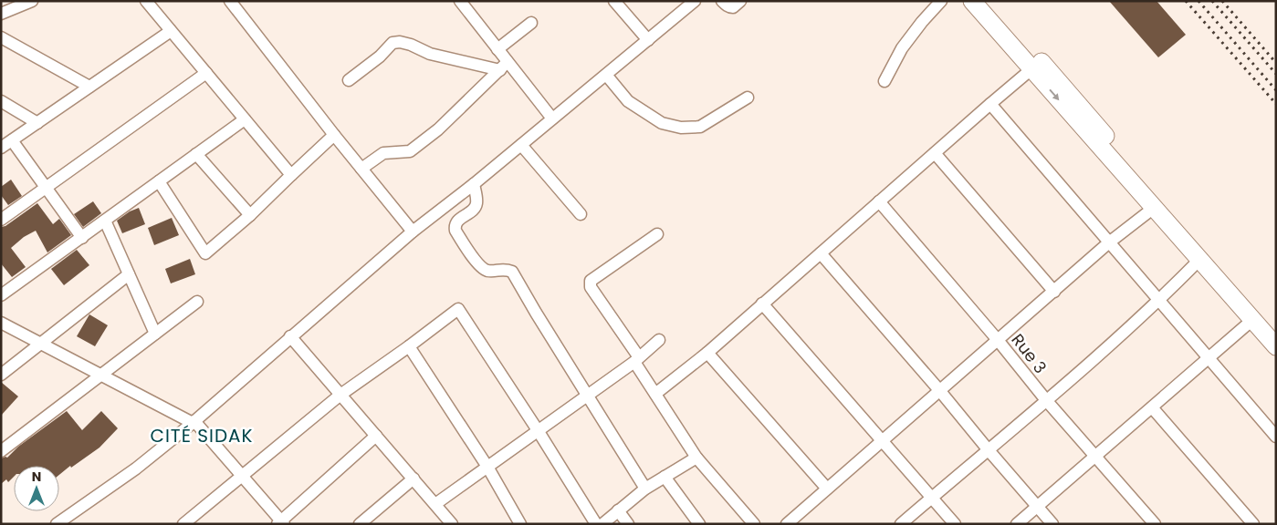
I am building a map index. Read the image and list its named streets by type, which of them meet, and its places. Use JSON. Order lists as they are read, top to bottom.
{
  "streets": {
    "street": ["Rue 3"]
  },
  "districts": ["CITÉ SIDAK"],
  "north": "top"
}
